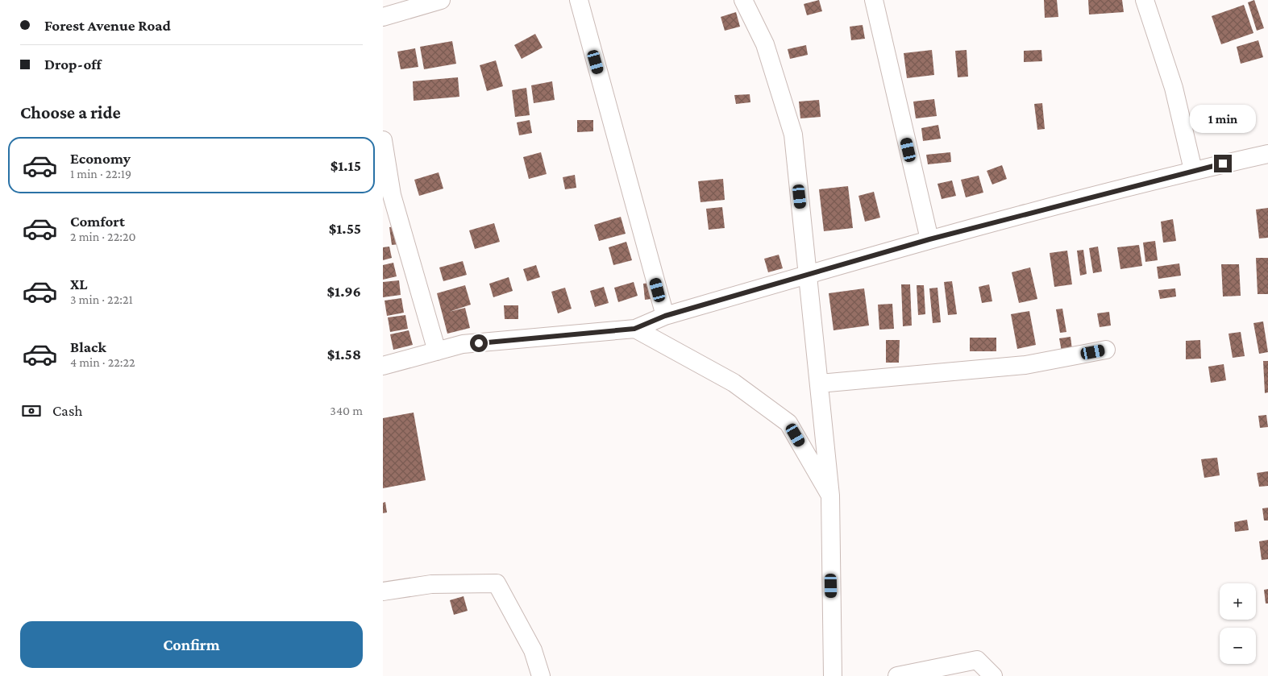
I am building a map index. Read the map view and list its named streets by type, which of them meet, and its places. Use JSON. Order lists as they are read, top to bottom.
{
  "page": {
    "banner": ["Forest Avenue Road", "Drop-off"],
    "heading": "Choose a ride",
    "bubble": "1 min",
    "list": [
      {
        "name": "Economy",
        "note": "1 min · 22:19",
        "value": "$1.15"
      },
      {
        "name": "Comfort",
        "note": "2 min · 22:20",
        "value": "$1.55"
      },
      {
        "name": "XL",
        "note": "3 min · 22:21",
        "value": "$1.96"
      },
      {
        "name": "Black",
        "note": "4 min · 22:22",
        "value": "$1.58"
      }
    ],
    "pay": ["Cash", "340 m"],
    "map_buttons": ["+", "−"],
    "buttons": "Confirm"
  }
}
